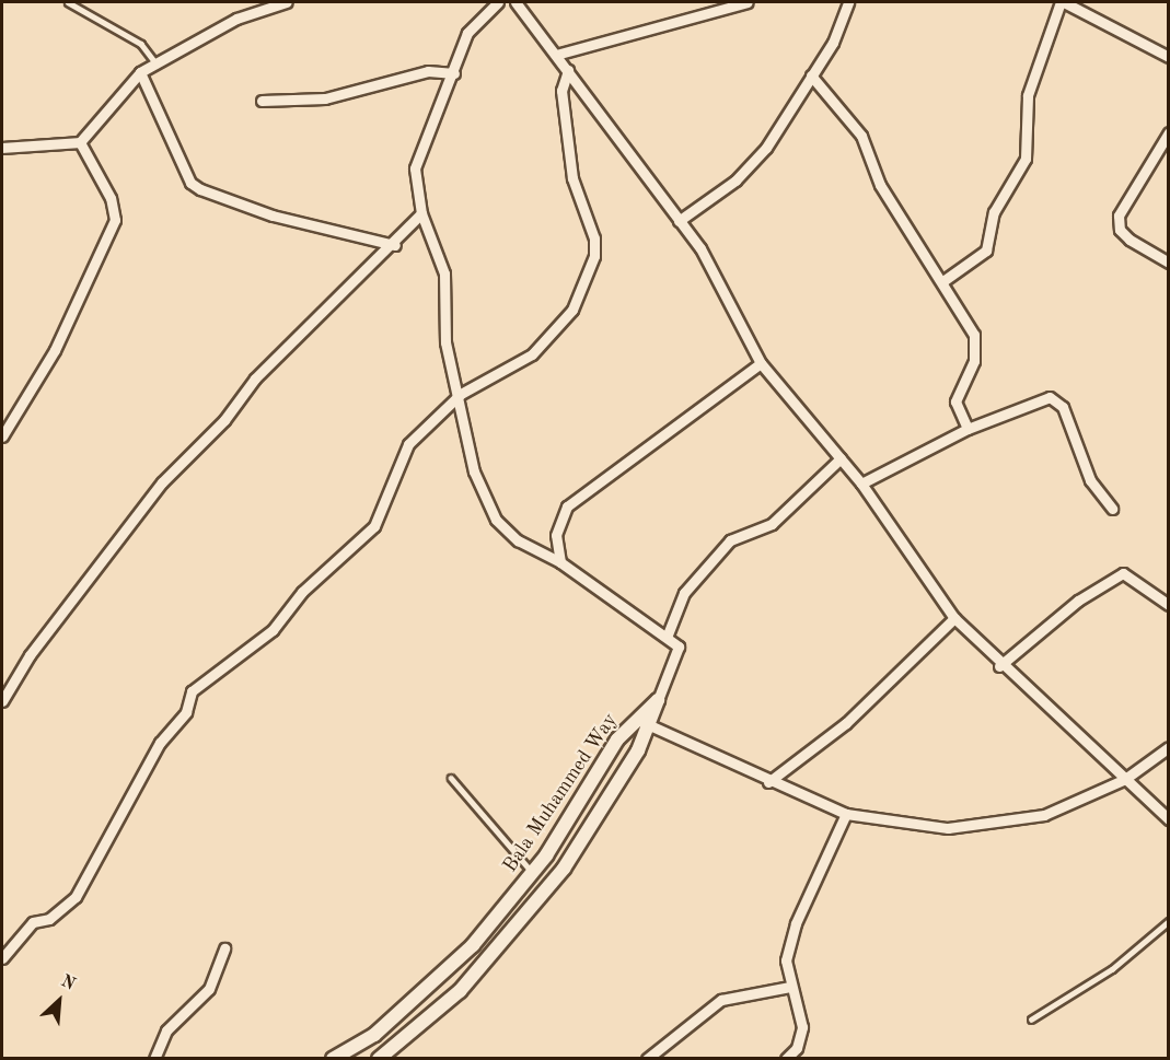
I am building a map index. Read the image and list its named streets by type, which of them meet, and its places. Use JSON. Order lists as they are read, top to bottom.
{
  "streets": {
    "street": ["Bala Muhammed Way"]
  },
  "north": "top right"
}
